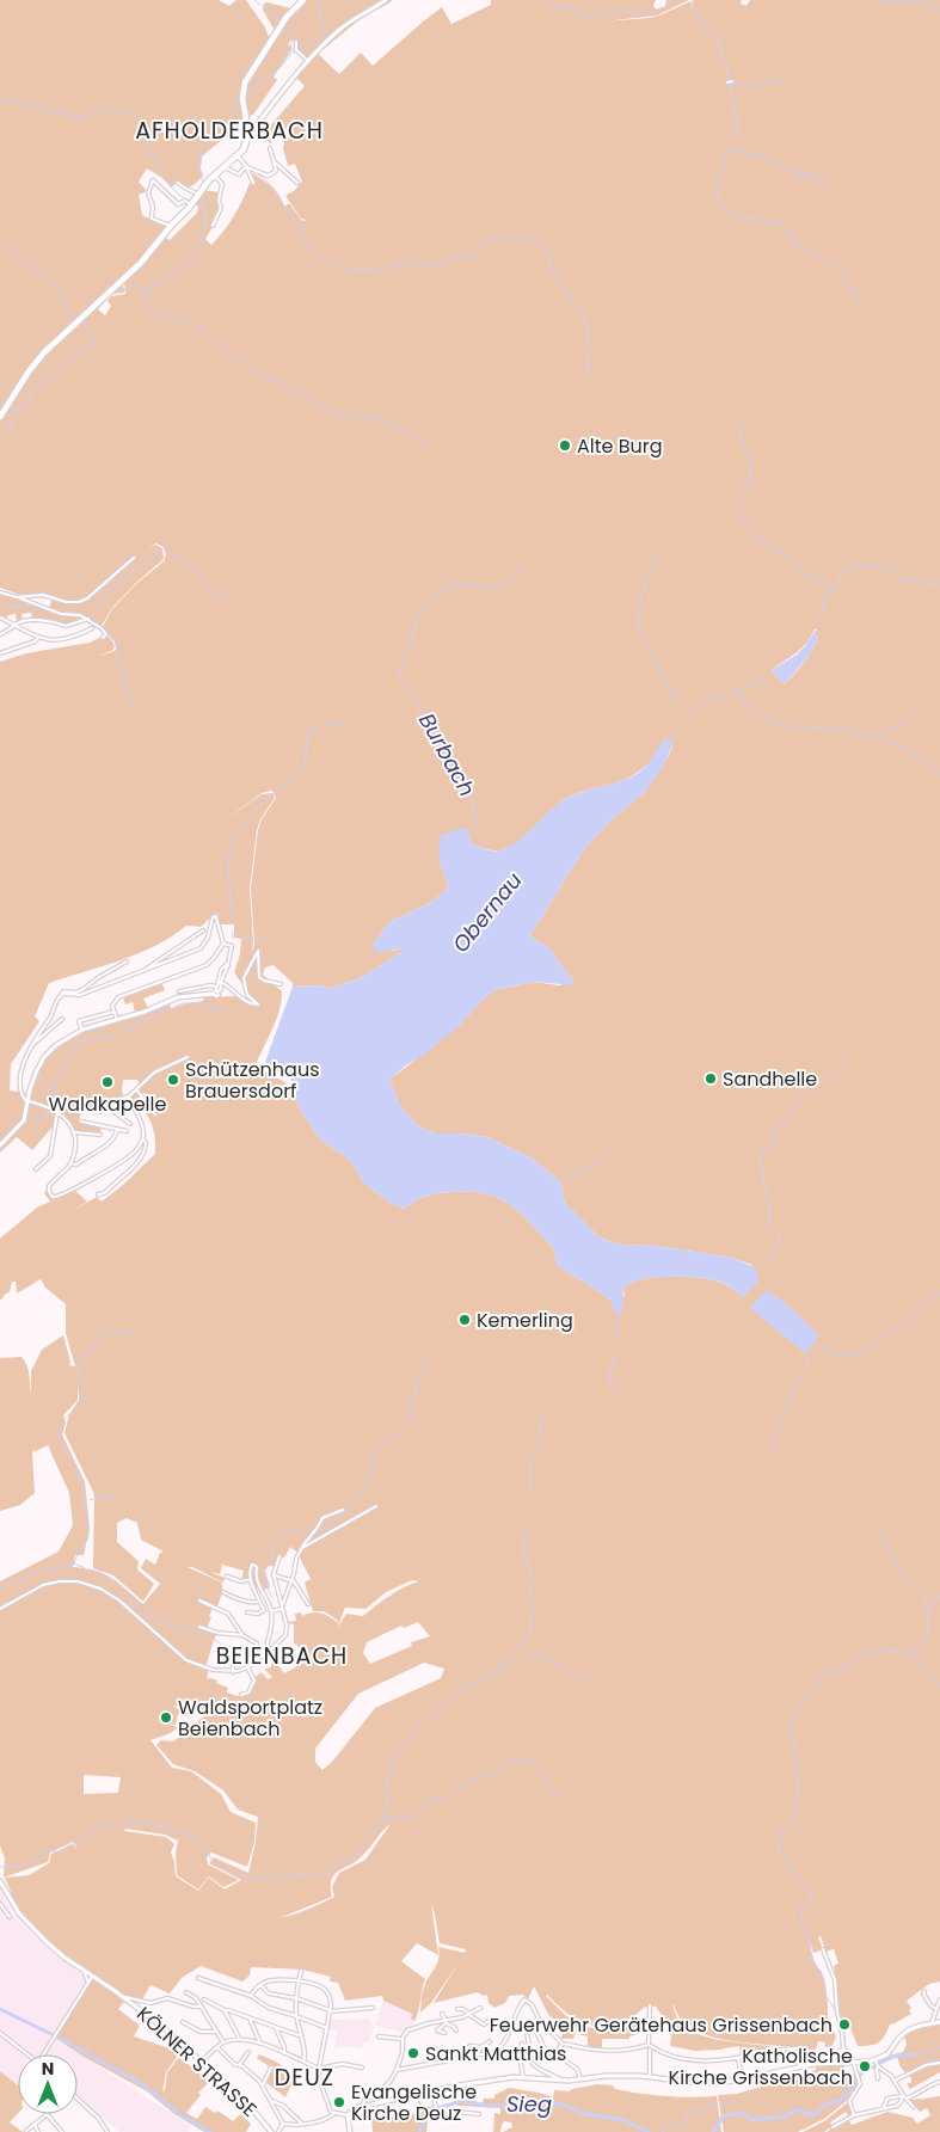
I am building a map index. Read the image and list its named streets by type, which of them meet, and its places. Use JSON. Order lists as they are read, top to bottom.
{
  "streets": {
    "main road": ["KÖLNER STRASSE"]
  },
  "districts": ["AFHOLDERBACH", "BEIENBACH", "DEUZ"],
  "water": ["Burbach", "Obernau", "Sieg"],
  "places": [
    "Alte Burg",
    "Sandhelle",
    "Schützenhaus Brauersdorf",
    "Waldkapelle",
    "Kemerling",
    "Waldsportplatz Beienbach",
    "Feuerwehr Gerätehaus Grissenbach",
    "Sankt Matthias",
    "Katholische Kirche Grissenbach",
    "Evangelische Kirche Deuz"
  ],
  "north": "top"
}
